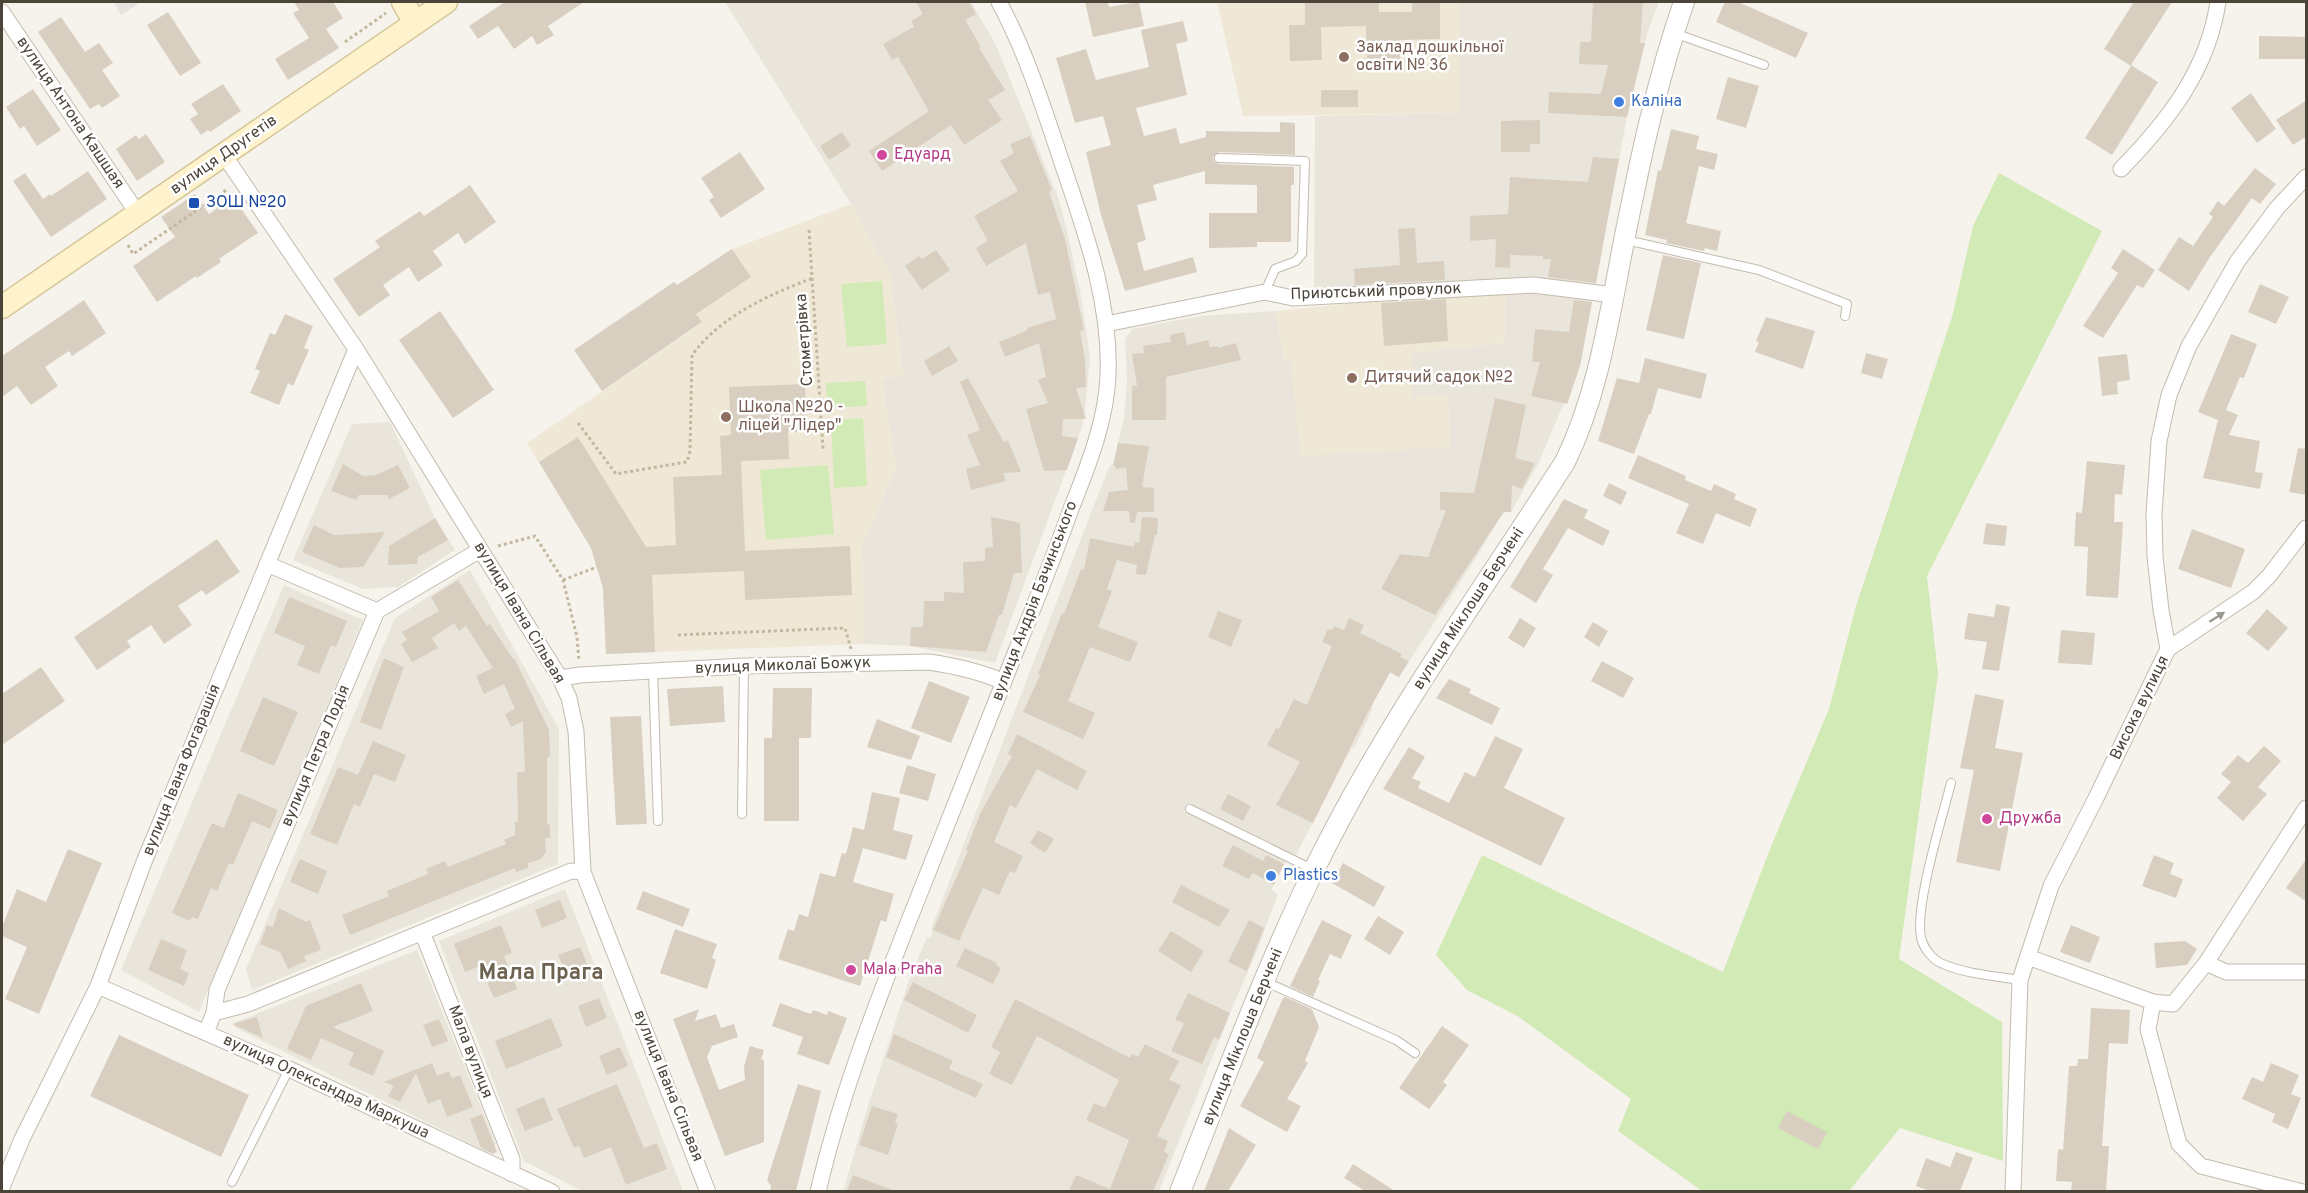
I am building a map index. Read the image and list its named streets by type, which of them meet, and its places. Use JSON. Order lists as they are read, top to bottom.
{
  "streets": {
    "main road": ["вулиця Другетів"],
    "street": [
      "вулиця Антона Кашшая",
      "Приютський провулок",
      "вулиця Андрія Бачинського",
      "вулиця Міклоша Берчені",
      "вулиця Івана Сільвая",
      "вулиця Миколаї Божук",
      "Висока вулиця",
      "вулиця Петра Лодія",
      "вулиця Івана Фогарашія",
      "Мала вулиця",
      "вулиця Олександра Маркуша"
    ],
    "path": ["Стометрівка"]
  },
  "crossings": [
    ["вулиця Антона Кашшая", "вулиця Другетів"],
    ["вулиця Другетів", "вулиця Івана Сільвая"],
    ["Приютський провулок", "вулиця Андрія Бачинського"],
    ["Приютський провулок", "вулиця Міклоша Берчені"],
    ["вулиця Андрія Бачинського", "вулиця Миколаї Божук"],
    ["вулиця Івана Сільвая", "вулиця Миколаї Божук"],
    ["вулиця Івана Сільвая", "вулиця Івана Фогарашія"],
    ["вулиця Петра Лодія", "вулиця Олександра Маркуша"],
    ["вулиця Івана Фогарашія", "вулиця Олександра Маркуша"],
    ["Мала вулиця", "вулиця Олександра Маркуша"]
  ],
  "districts": ["Мала Прага"],
  "places": {
    "other": [
      "Заклад дошкільної освіти № 36",
      "Калiна",
      "Едуард",
      "Дитячий садок №2",
      "Школа №20 - ліцей \"Лідер\"",
      "Дружба",
      "Plastics",
      "Mala Praha"
    ],
    "transit": ["ЗОШ №20"]
  }
}
